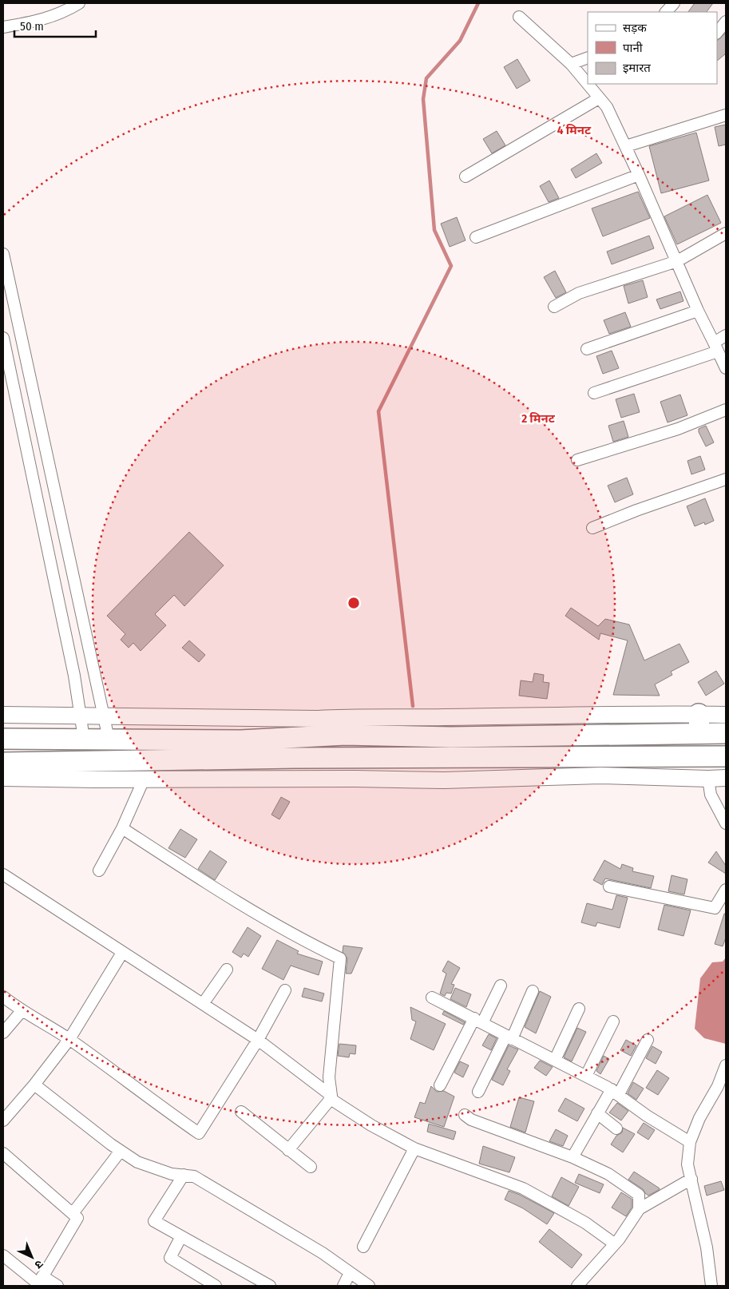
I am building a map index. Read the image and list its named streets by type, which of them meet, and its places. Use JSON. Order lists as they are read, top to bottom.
{
  "legend": ["सड़क", "पानी", "इमारत"],
  "scale_bar": "50 m",
  "north": "bottom right",
  "rings": ["4 मिनट", "2 मिनट"]
}
